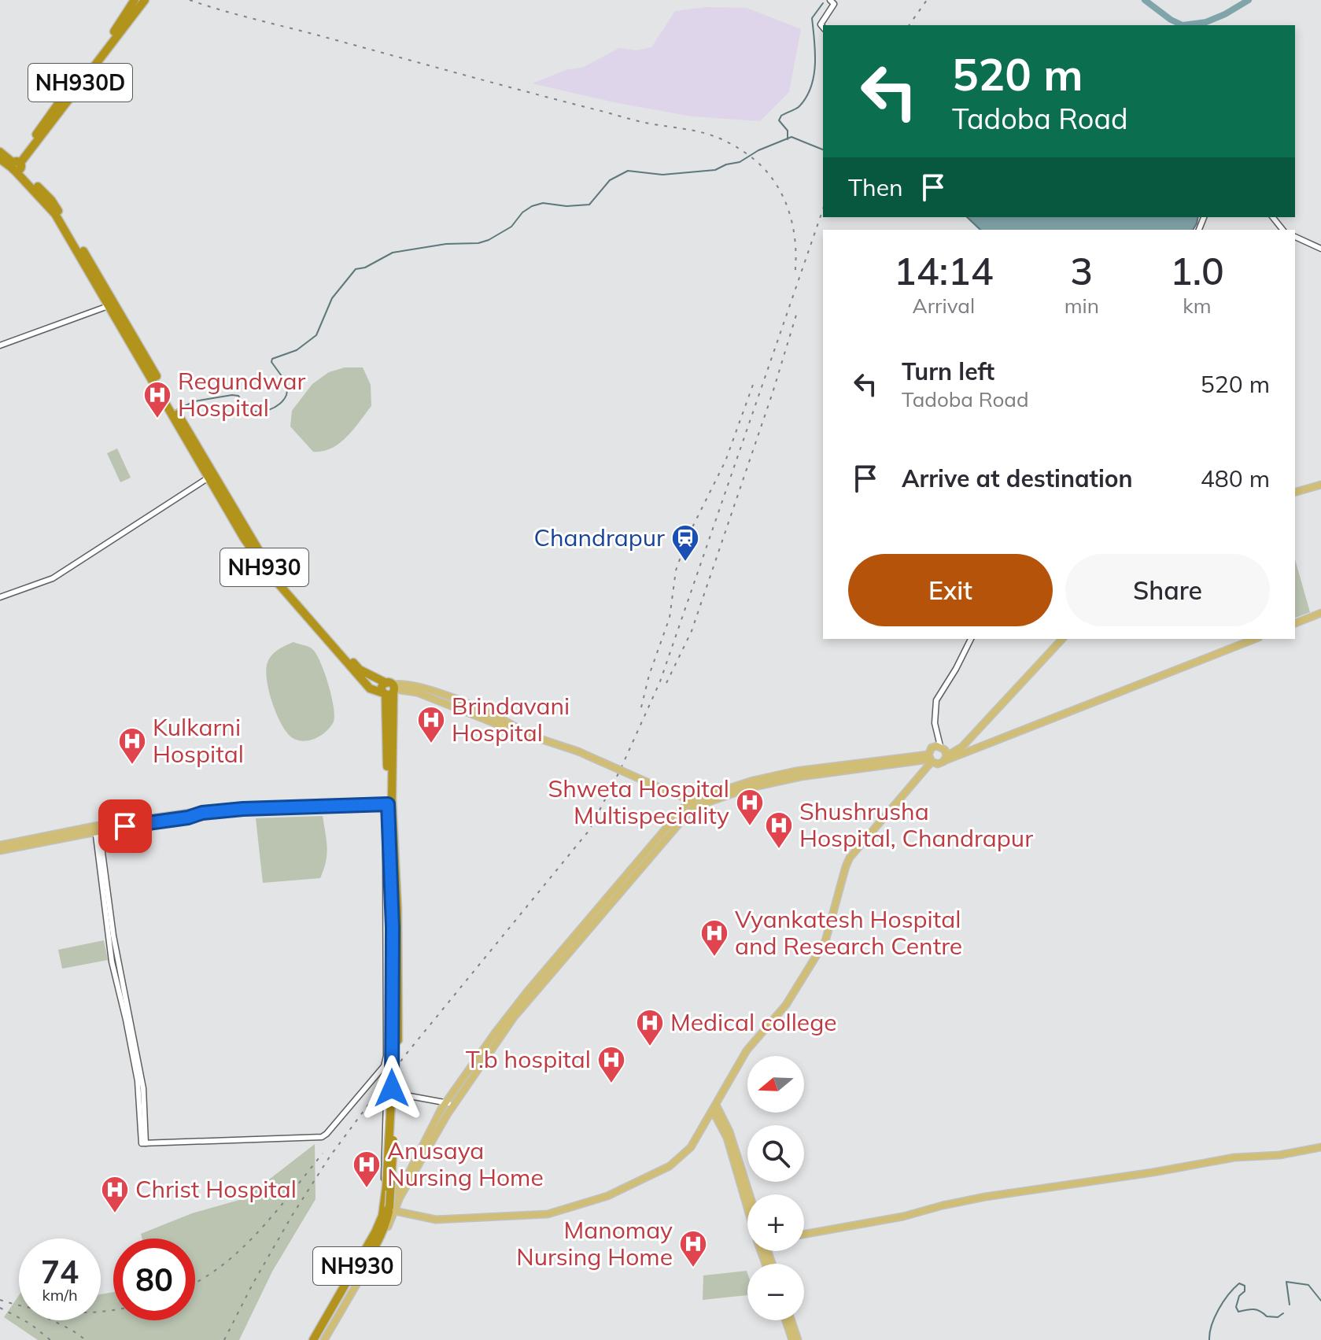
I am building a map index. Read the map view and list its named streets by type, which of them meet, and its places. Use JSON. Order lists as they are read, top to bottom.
{
  "streets": {
    "highway": ["NH930D", "NH930"]
  },
  "crossings": [
    ["NH930D", "NH930"]
  ],
  "places": {
    "hospital": [
      "Regundwar Hospital",
      "Brindavani Hospital",
      "Kulkarni Hospital",
      "Shweta Hospital Multispeciality",
      "Shushrusha Hospital, Chandrapur",
      "Vyankatesh Hospital and Research Centre",
      "Medical college",
      "T.b hospital",
      "Anusaya Nursing Home",
      "Christ Hospital",
      "Manomay Nursing Home"
    ],
    "station": ["Chandrapur"]
  },
  "north": "left",
  "page": {
    "turn": ["520 m", "Tadoba Road"],
    "then": "Then",
    "eta": [
      "14:14",
      "Arrival",
      "3",
      "min",
      "1.0",
      "km"
    ],
    "list": [
      {
        "name": "Turn left",
        "note": "Tadoba Road",
        "value": "520 m"
      },
      {
        "name": "Arrive at destination",
        "value": "480 m"
      }
    ],
    "buttons": ["Exit", "Share"],
    "map_buttons": ["+", "−"],
    "speed": "74 km/h",
    "limit": "80"
  }
}
